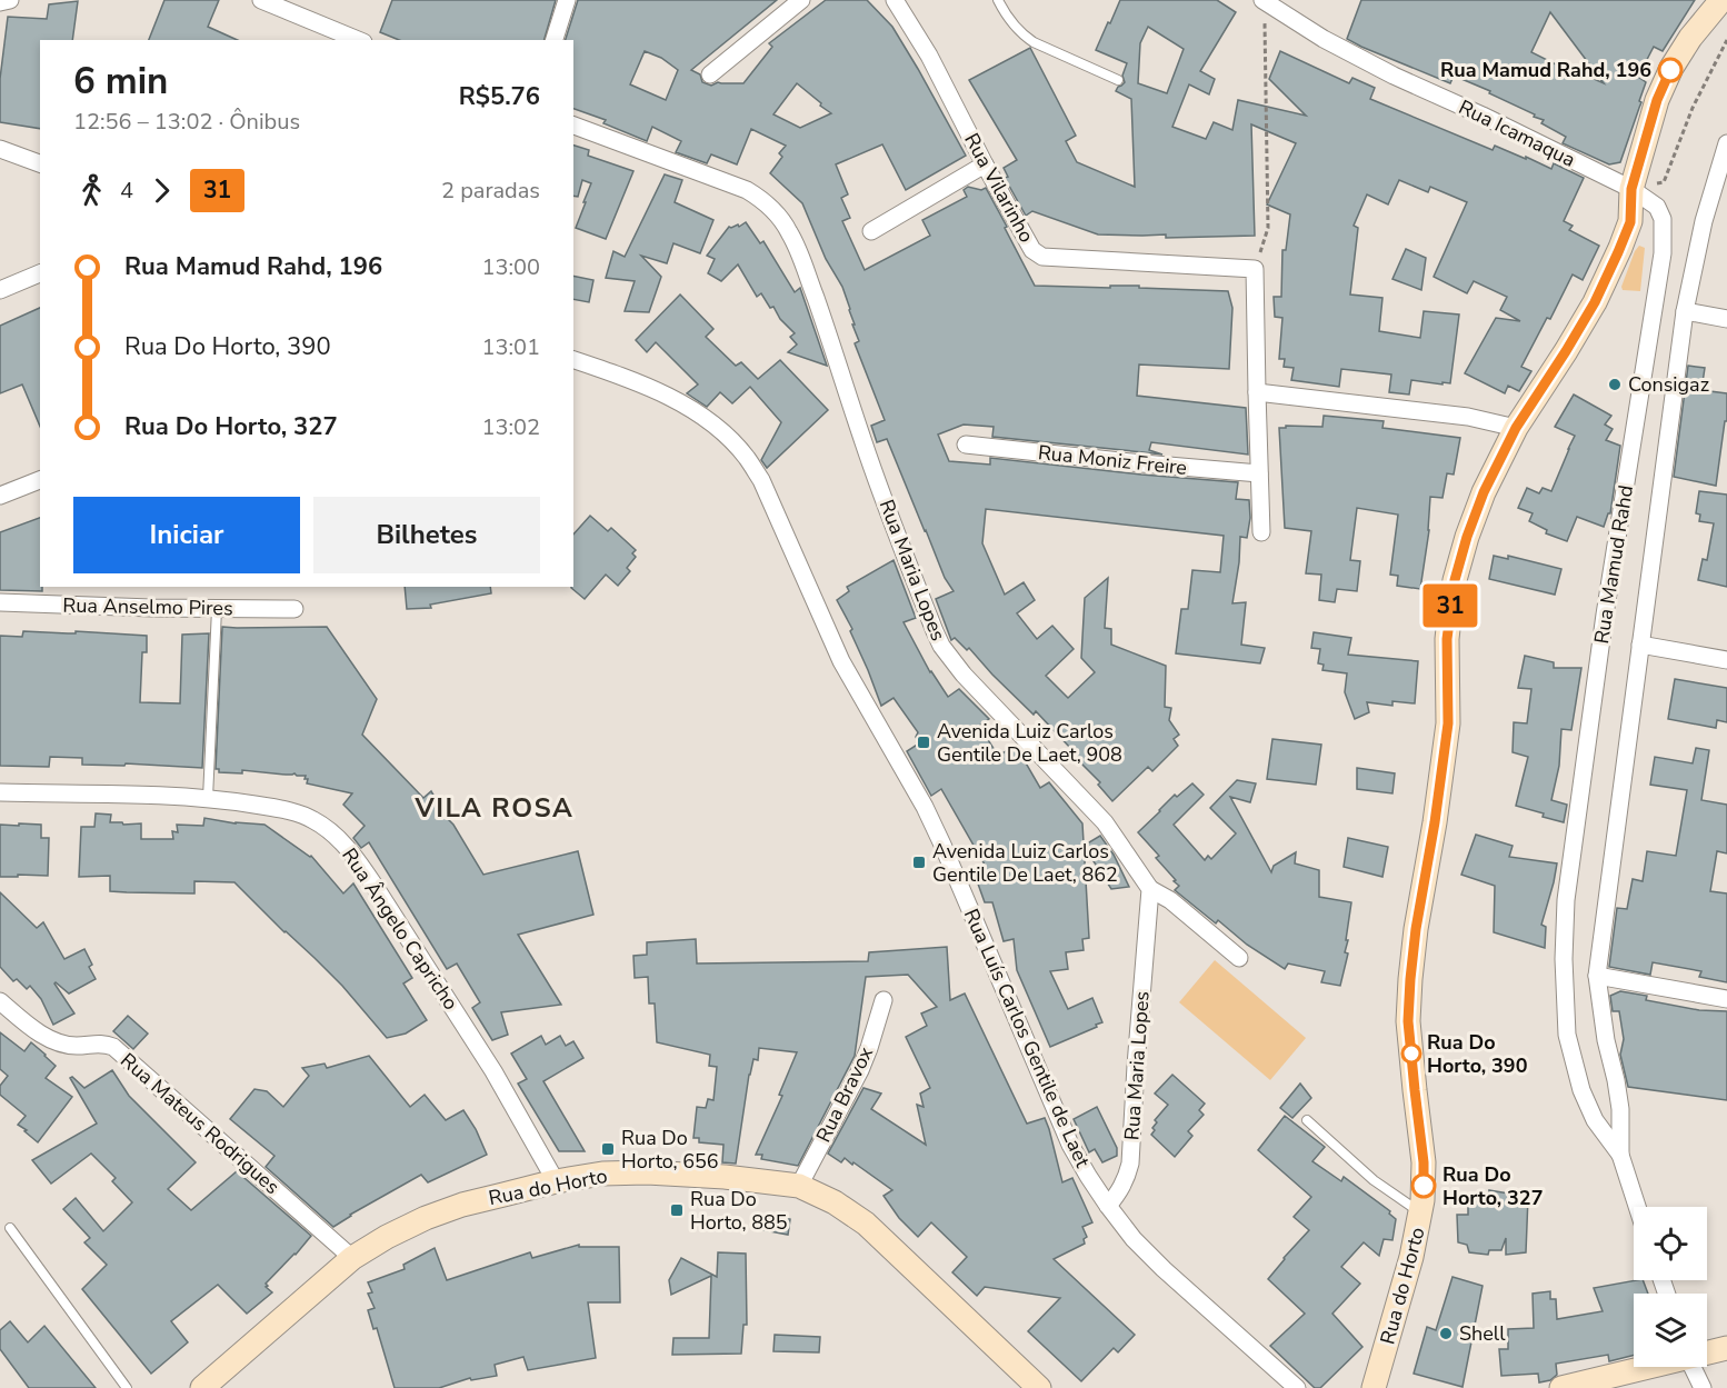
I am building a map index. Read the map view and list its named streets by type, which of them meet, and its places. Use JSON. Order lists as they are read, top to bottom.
{
  "streets": {
    "main road": ["Rua do Horto"],
    "street": [
      "Rua Icamaqua",
      "Rua Vilarinho",
      "Rua Moniz Freire",
      "Rua Mamud Rahd",
      "Rua Maria Lopes",
      "Rua Anselmo Pires",
      "Rua Ângelo Capricho",
      "Rua Luís Carlos Gentile de Laet",
      "Rua Bravox",
      "Rua Mateus Rodrigues"
    ]
  },
  "crossings": [
    ["Rua Icamaqua", "Rua Mamud Rahd"],
    ["Rua Icamaqua", "Rua do Horto"],
    ["Rua Mamud Rahd", "Rua do Horto"],
    ["Rua Maria Lopes", "Rua Luís Carlos Gentile de Laet"],
    ["Rua Ângelo Capricho", "Rua do Horto"],
    ["Rua Bravox", "Rua do Horto"],
    ["Rua Mateus Rodrigues", "Rua do Horto"]
  ],
  "districts": ["VILA ROSA"],
  "places": {
    "other": [
      "Rua Mamud Rahd, 196",
      "Consigaz",
      "Rua Do Horto, 390",
      "Rua Do Horto, 327",
      "Shell"
    ],
    "transit": [
      "Avenida Luiz Carlos Gentile De Laet, 908",
      "Avenida Luiz Carlos Gentile De Laet, 862",
      "Rua Do Horto, 656",
      "Rua Do Horto, 885"
    ]
  },
  "lines": ["bus line 31"],
  "page": {
    "on_map": "31",
    "heading": ["6 min", "12:56 – 13:02 · Ônibus", "R$5.76"],
    "legs": ["4", "31", "2 paradas"],
    "list": [
      {
        "name": "Rua Mamud Rahd, 196",
        "value": "13:00"
      },
      {
        "name": "Rua Do Horto, 390",
        "value": "13:01"
      },
      {
        "name": "Rua Do Horto, 327",
        "value": "13:02"
      }
    ],
    "buttons": ["Iniciar", "Bilhetes"]
  }
}
